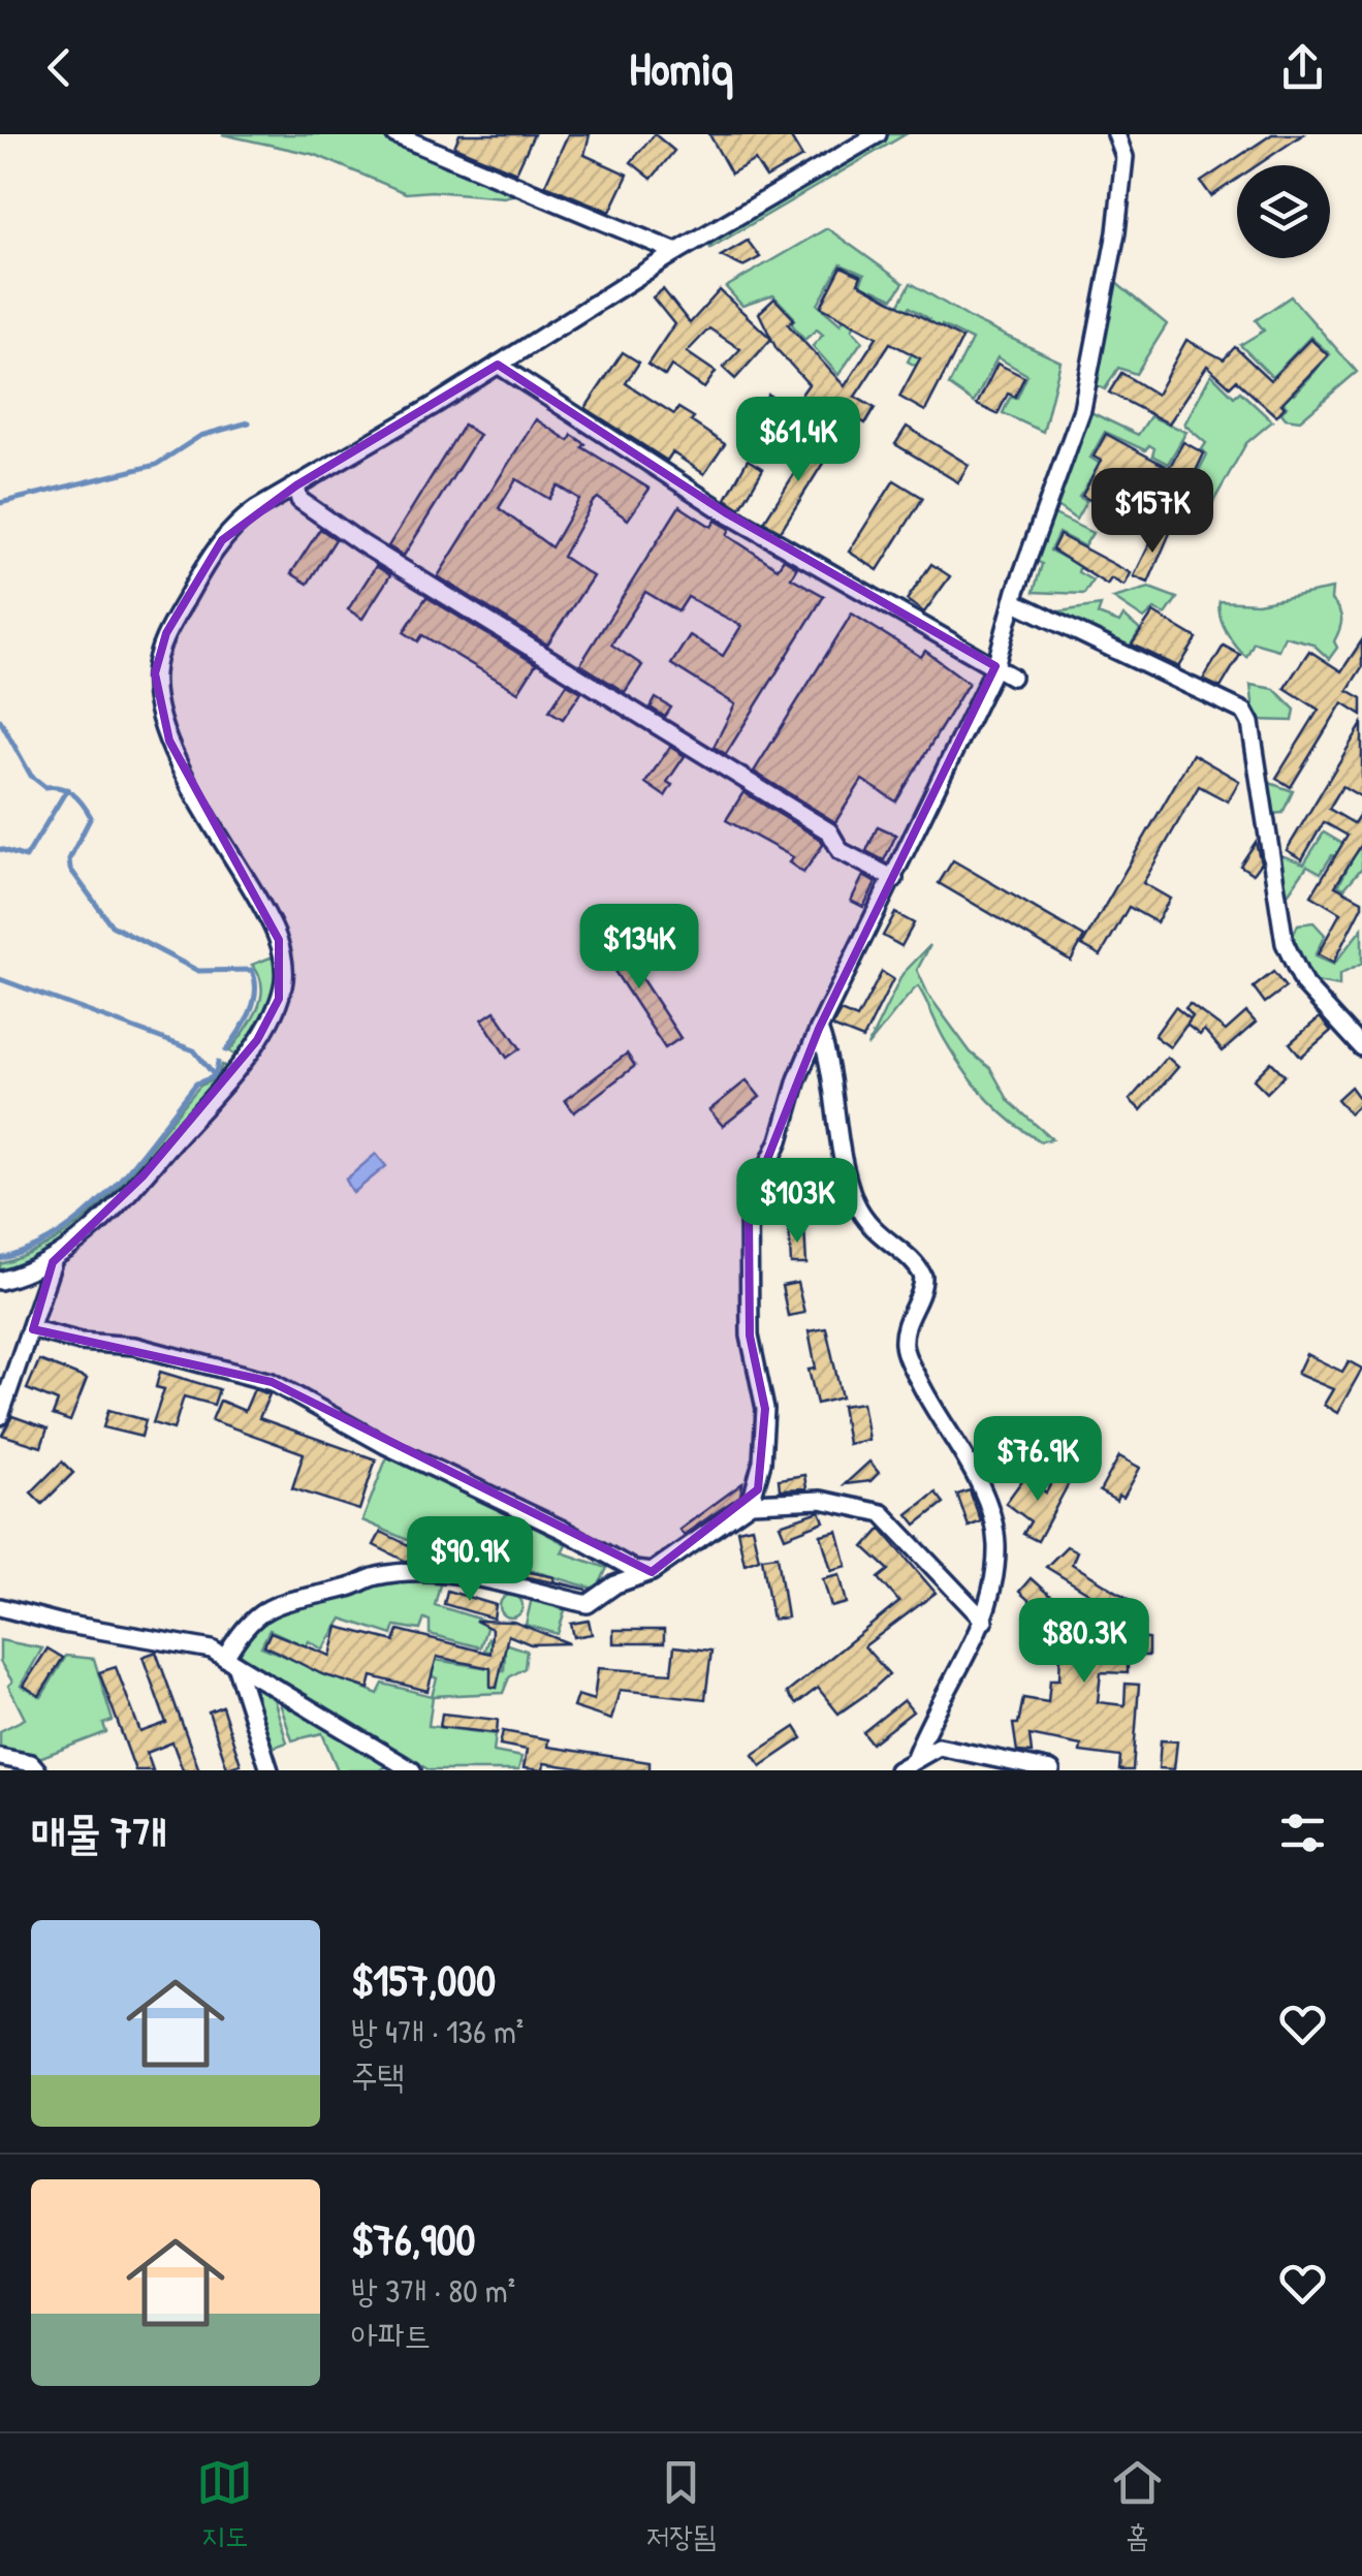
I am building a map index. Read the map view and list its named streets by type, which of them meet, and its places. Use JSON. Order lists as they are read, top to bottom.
{
  "page": {
    "header": "Homiq",
    "price": [
      "$61.4K",
      "$157K",
      "$134K",
      "$103K",
      "$76.9K",
      "$90.9K",
      "$80.3K"
    ],
    "heading": "매물 7개",
    "list": [
      {
        "name": "$157,000",
        "note": "방 4개 · 136 m² · 주택"
      },
      {
        "name": "$76,900",
        "note": "방 3개 · 80 m² · 아파트"
      }
    ],
    "tabs": ["지도", "저장됨", "홈"]
  }
}
